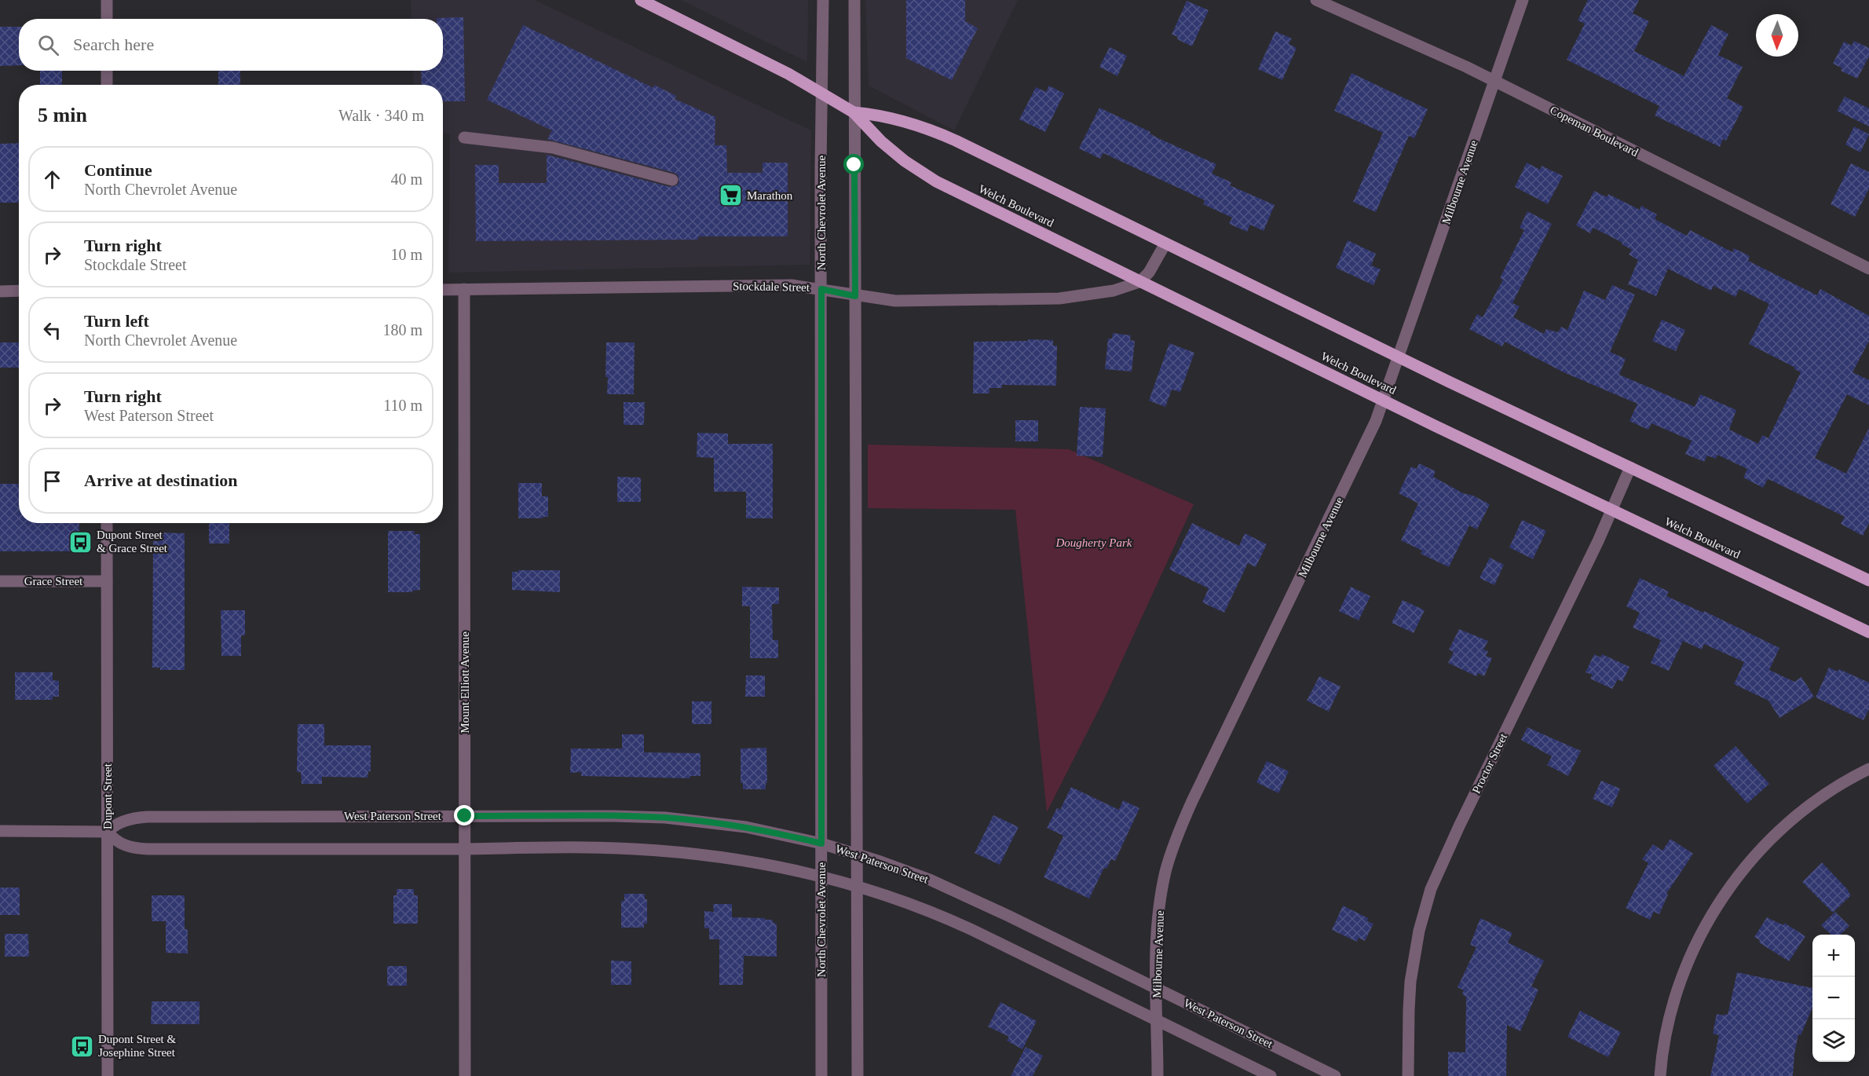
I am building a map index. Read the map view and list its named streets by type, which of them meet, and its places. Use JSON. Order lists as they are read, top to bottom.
{
  "streets": {
    "main road": ["Welch Boulevard"],
    "street": [
      "Copeman Boulevard",
      "Milbourne Avenue",
      "North Chevrolet Avenue",
      "Stockdale Street",
      "Grace Street",
      "Mount Elliott Avenue",
      "Proctor Street",
      "Dupont Street",
      "West Paterson Street"
    ]
  },
  "crossings": [
    ["Copeman Boulevard", "Milbourne Avenue"],
    ["Milbourne Avenue", "Welch Boulevard"],
    ["Milbourne Avenue", "West Paterson Street"],
    ["Welch Boulevard", "North Chevrolet Avenue"],
    ["Welch Boulevard", "Stockdale Street"],
    ["Welch Boulevard", "Proctor Street"],
    ["North Chevrolet Avenue", "Stockdale Street"],
    ["North Chevrolet Avenue", "West Paterson Street"],
    ["Stockdale Street", "Mount Elliott Avenue"],
    ["Grace Street", "Dupont Street"],
    ["Mount Elliott Avenue", "West Paterson Street"],
    ["Dupont Street", "West Paterson Street"]
  ],
  "parks": ["Dougherty Park"],
  "places": {
    "supermarket": ["Marathon"],
    "bus stop": ["Dupont Street & Grace Street", "Dupont Street & Josephine Street"]
  },
  "north": "bottom",
  "page": {
    "search": "Search here",
    "heading": ["5 min", "Walk · 340 m"],
    "list": [
      ["Continue", "North Chevrolet Avenue", "40 m"],
      ["Turn right", "Stockdale Street", "10 m"],
      ["Turn left", "North Chevrolet Avenue", "180 m"],
      ["Turn right", "West Paterson Street", "110 m"],
      "Arrive at destination"
    ],
    "map_buttons": ["+", "−"]
  }
}
